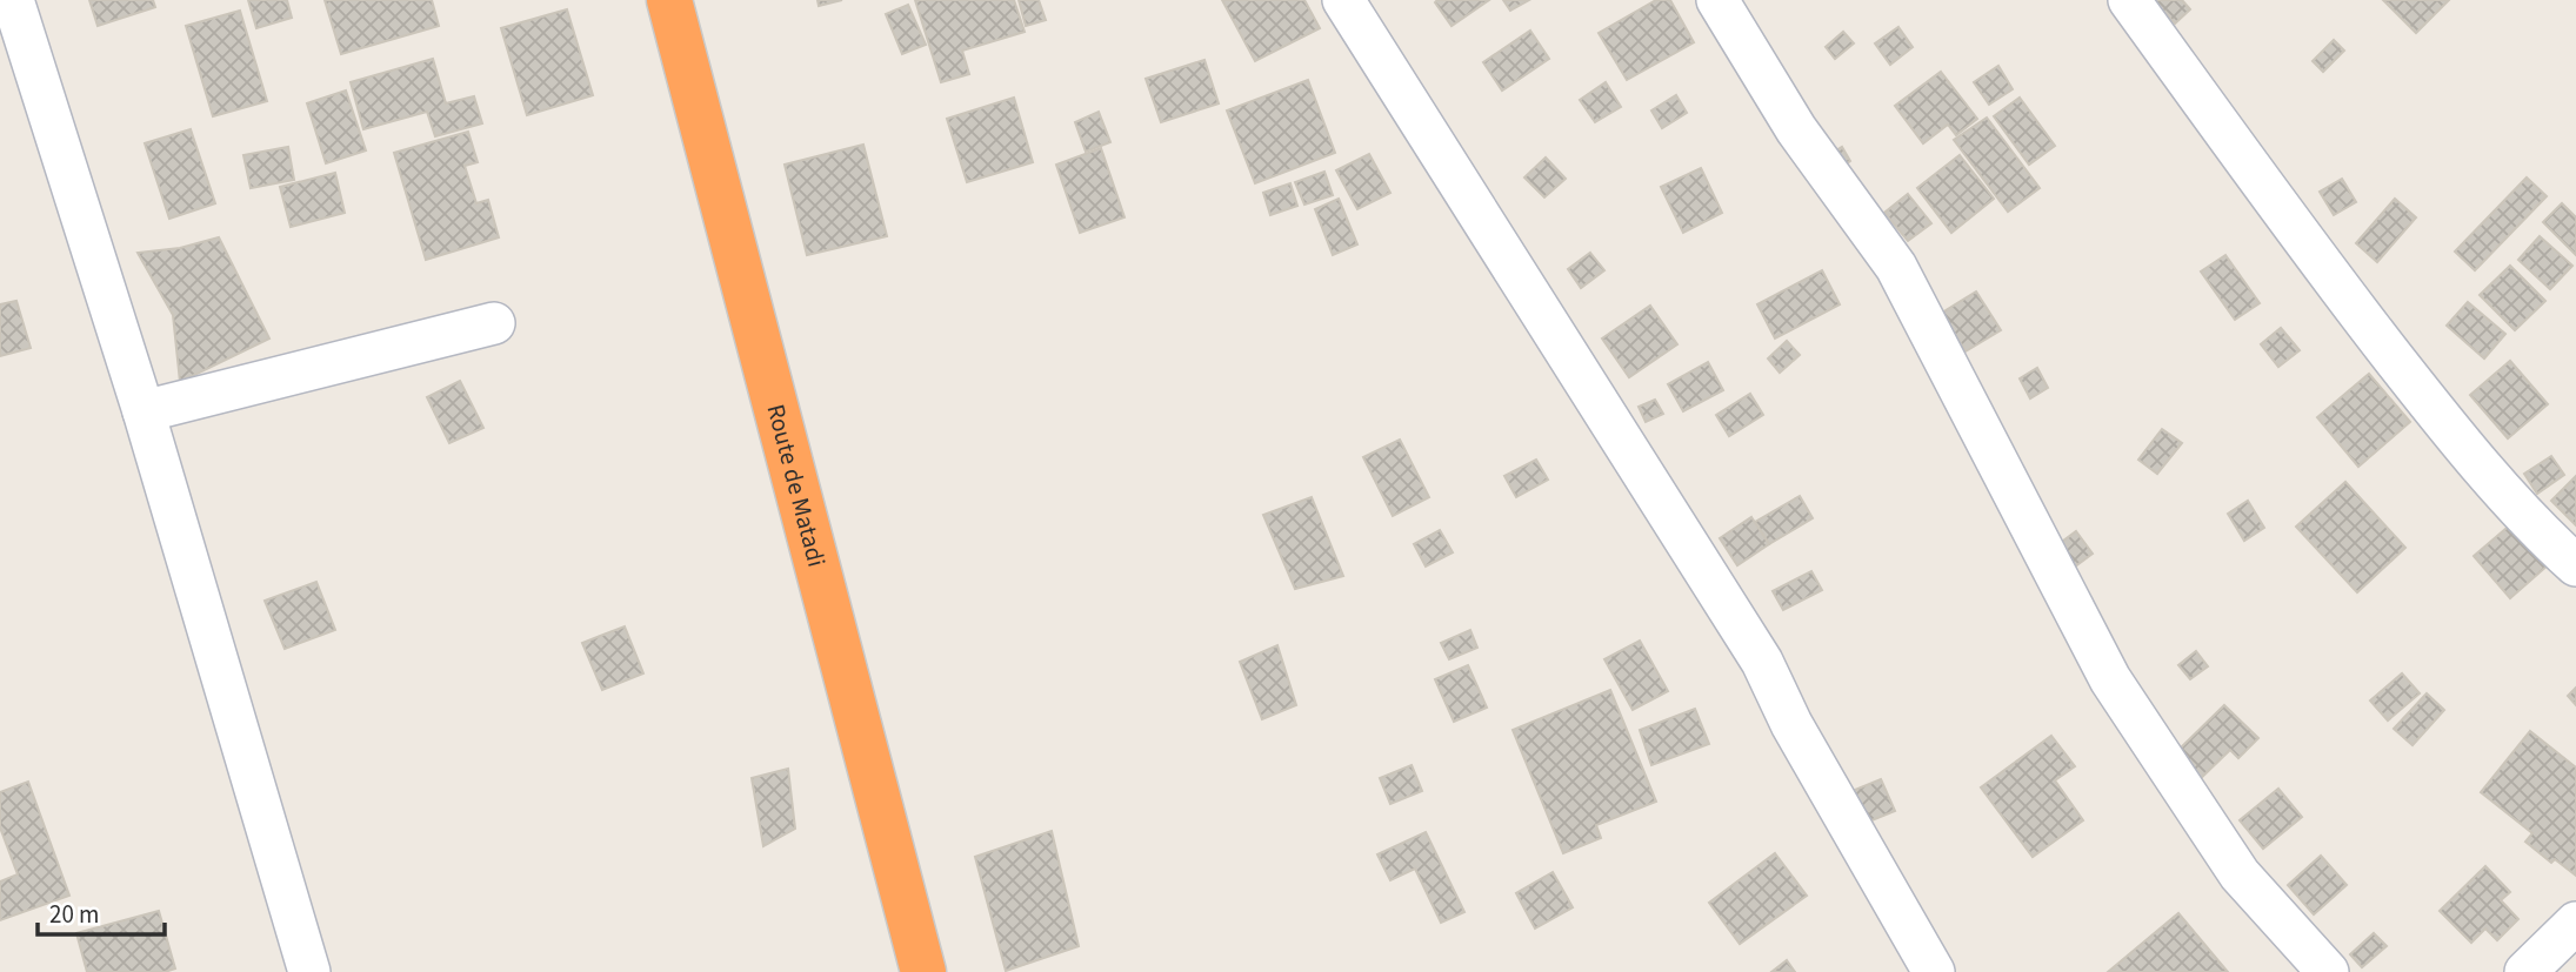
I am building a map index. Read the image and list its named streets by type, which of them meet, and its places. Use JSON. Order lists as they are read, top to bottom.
{
  "streets": {
    "highway": ["Route de Matadi"]
  },
  "scale_bar": "20 m"
}
